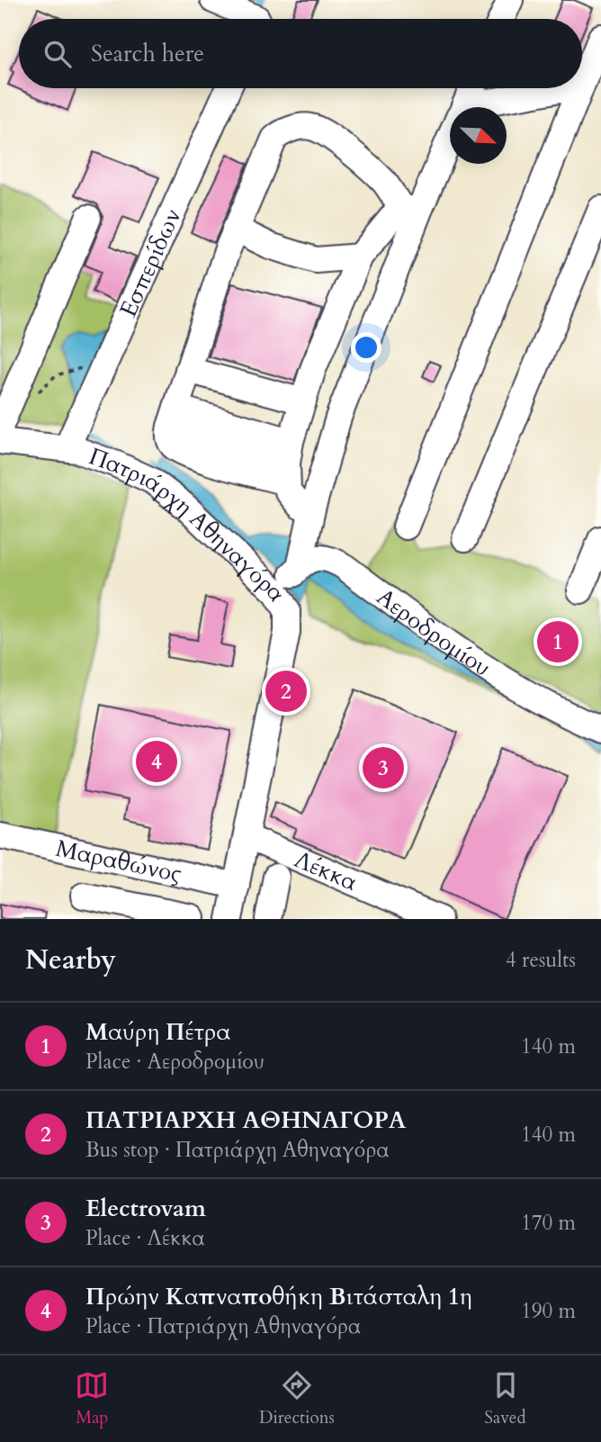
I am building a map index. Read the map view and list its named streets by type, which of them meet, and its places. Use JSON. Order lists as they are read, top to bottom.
{
  "streets": {
    "street": [
      "Εσπερίδων",
      "Πατριάρχη Αθηναγόρα",
      "Αεροδρομίου",
      "Μαραθώνος",
      "Λέκκα"
    ]
  },
  "crossings": [
    ["Εσπερίδων", "Πατριάρχη Αθηναγόρα"],
    ["Πατριάρχη Αθηναγόρα", "Μαραθώνος"],
    ["Πατριάρχη Αθηναγόρα", "Λέκκα"]
  ],
  "north": "bottom right",
  "page": {
    "search": "Search here",
    "pins": [
      "1",
      "2",
      "4",
      "3"
    ],
    "heading": ["Nearby", "4 results"],
    "list": [
      {
        "mark": "1",
        "name": "Μαύρη Πέτρα",
        "note": "Place · Αεροδρομίου",
        "value": "140 m"
      },
      {
        "mark": "2",
        "name": "ΠΑΤΡΙΑΡΧΗ ΑΘΗΝΑΓΟΡΑ",
        "note": "Bus stop · Πατριάρχη Αθηναγόρα",
        "value": "140 m"
      },
      {
        "mark": "3",
        "name": "Electrovam",
        "note": "Place · Λέκκα",
        "value": "170 m"
      },
      {
        "mark": "4",
        "name": "Πρώην Καπναποθήκη Βιτάσταλη 1η",
        "note": "Place · Πατριάρχη Αθηναγόρα",
        "value": "190 m"
      }
    ],
    "nav": ["Map", "Directions", "Saved"]
  }
}
